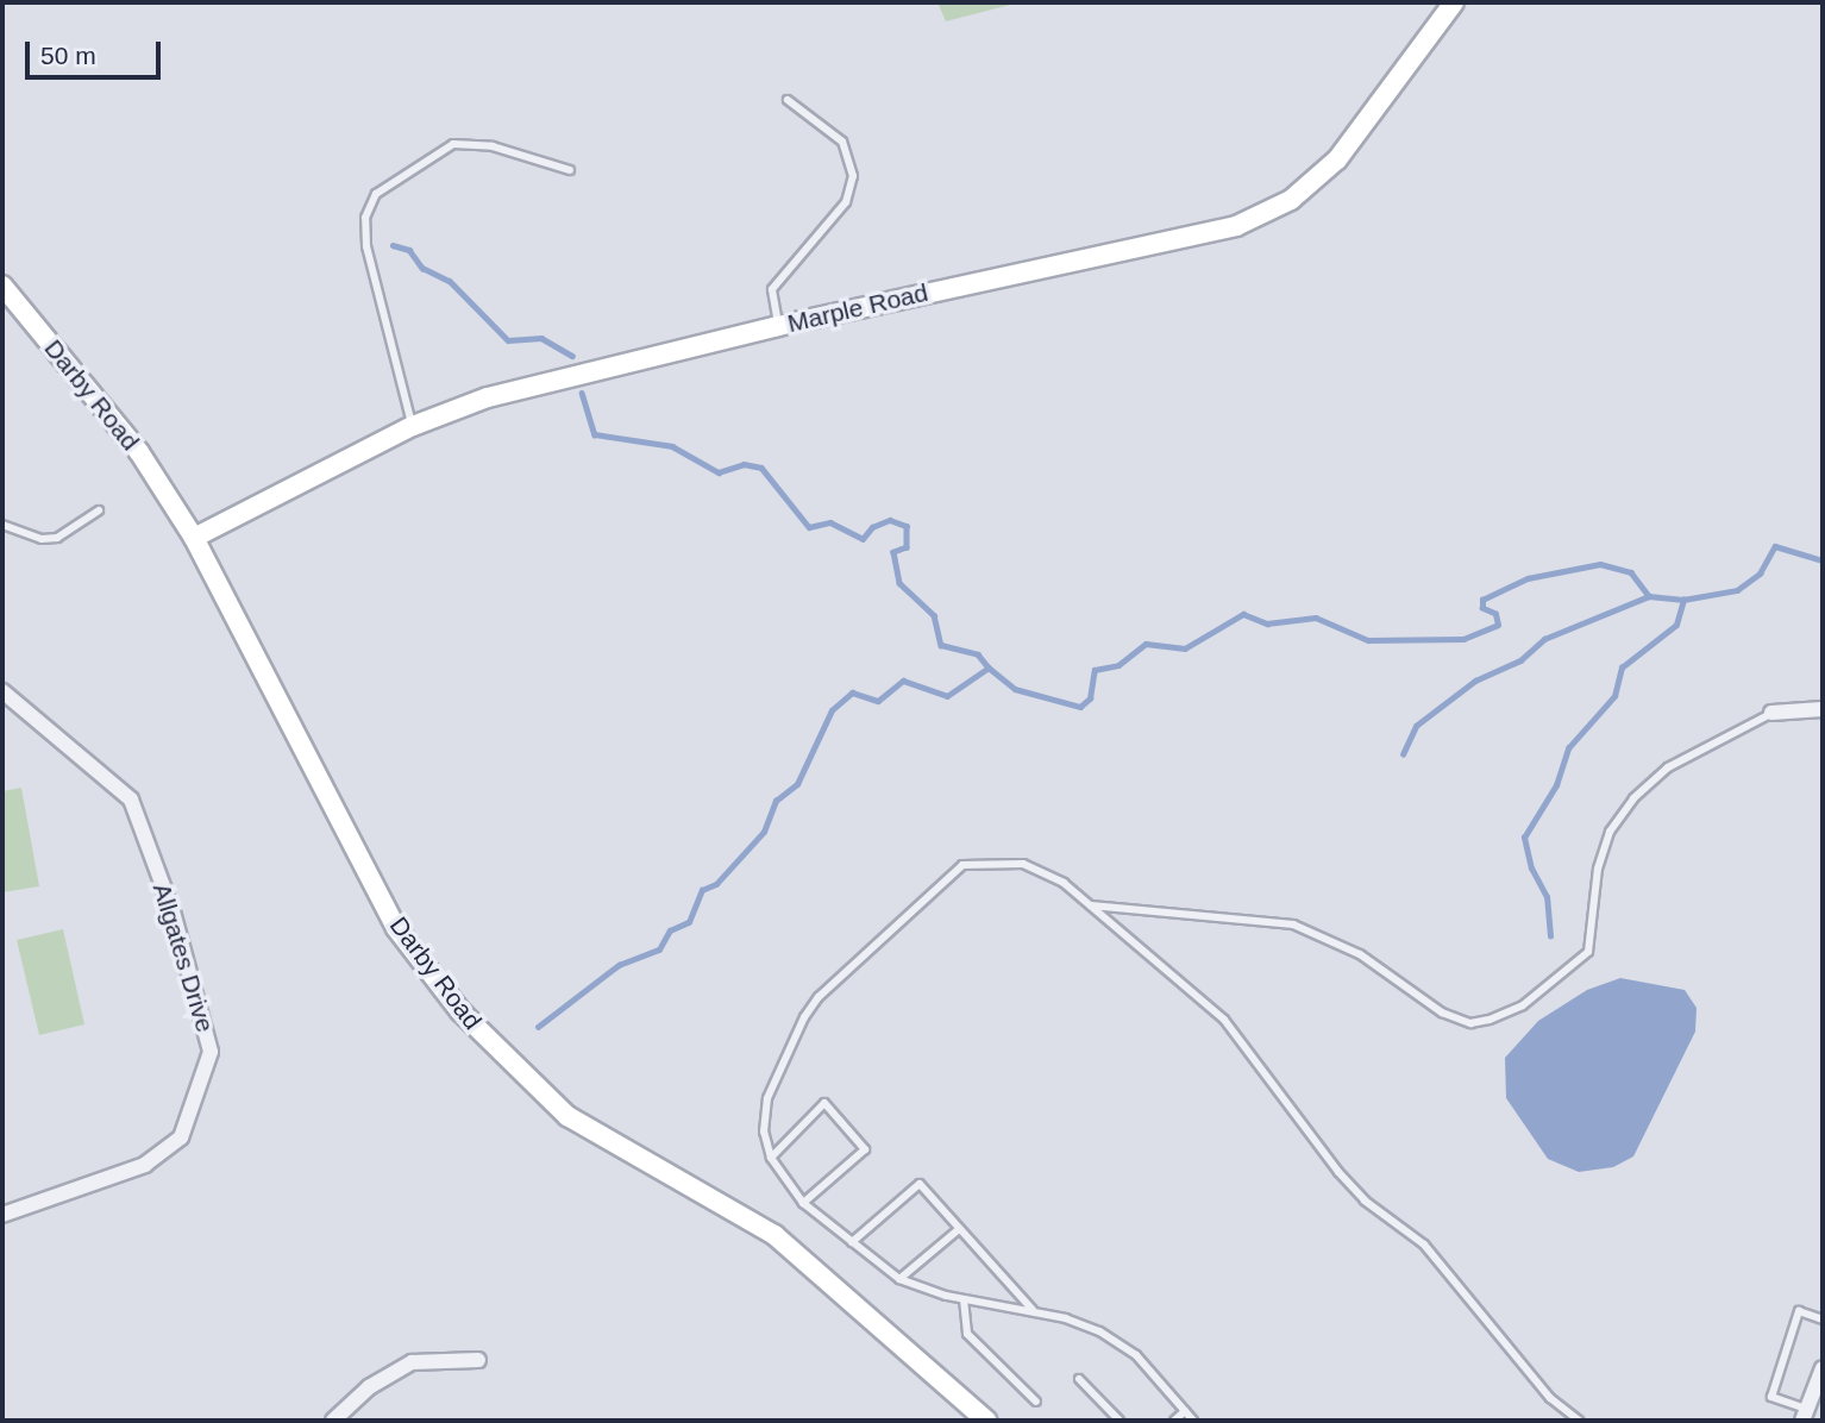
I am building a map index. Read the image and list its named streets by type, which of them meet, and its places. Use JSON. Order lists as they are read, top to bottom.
{
  "streets": {
    "main road": ["Marple Road", "Darby Road"],
    "street": ["Allgates Drive"]
  },
  "crossings": [
    ["Marple Road", "Darby Road"]
  ],
  "scale_bar": "50 m"
}
